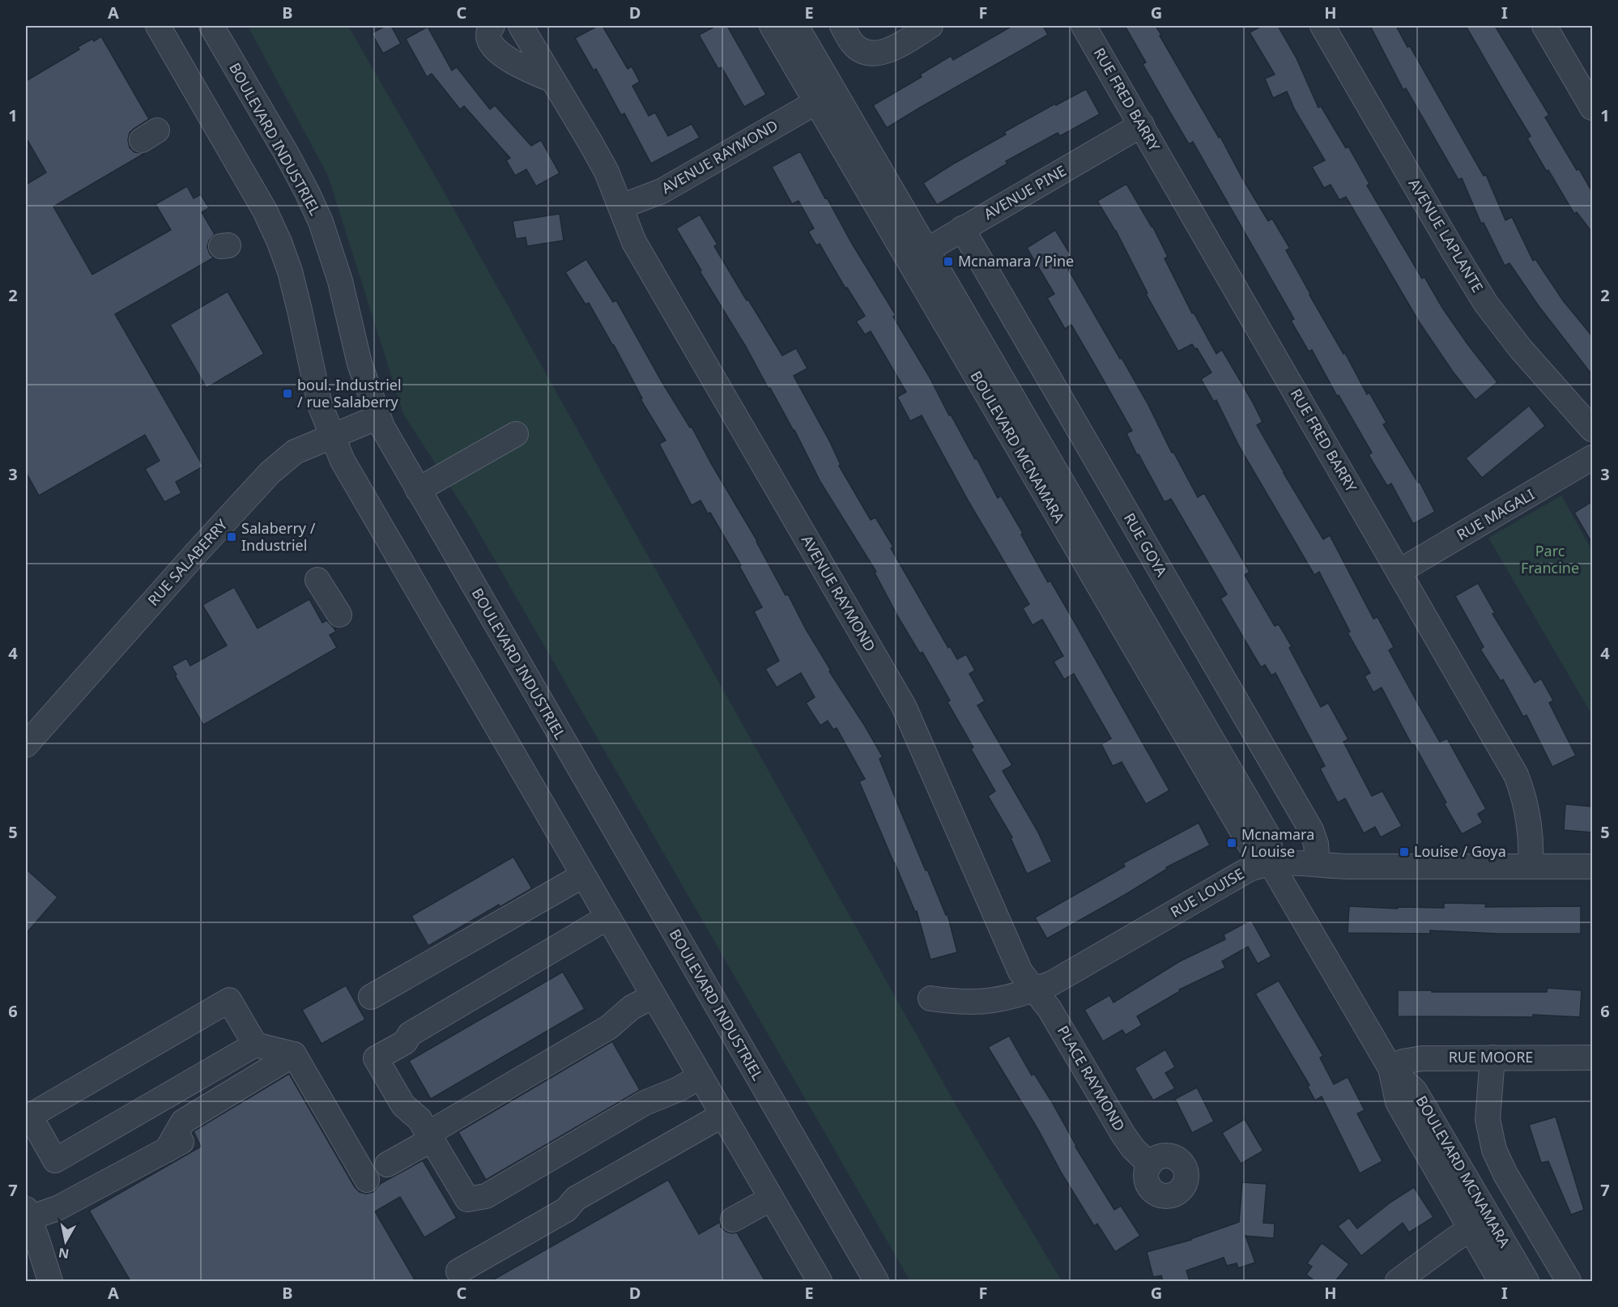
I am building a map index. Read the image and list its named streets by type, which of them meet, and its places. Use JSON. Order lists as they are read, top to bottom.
{
  "streets": {
    "street": [
      "RUE FRED BARRY",
      "BOULEVARD INDUSTRIEL",
      "AVENUE RAYMOND",
      "AVENUE PINE",
      "AVENUE LAPLANTE",
      "BOULEVARD MCNAMARA",
      "RUE MAGALI",
      "RUE GOYA",
      "RUE SALABERRY",
      "RUE LOUISE",
      "RUE MOORE",
      "PLACE RAYMOND"
    ]
  },
  "crossings": [
    ["RUE FRED BARRY", "AVENUE PINE"],
    ["RUE FRED BARRY", "RUE MAGALI"],
    ["RUE FRED BARRY", "RUE LOUISE"],
    ["BOULEVARD INDUSTRIEL", "RUE SALABERRY"],
    ["AVENUE RAYMOND", "BOULEVARD MCNAMARA"],
    ["AVENUE RAYMOND", "RUE LOUISE"],
    ["AVENUE RAYMOND", "PLACE RAYMOND"],
    ["AVENUE PINE", "BOULEVARD MCNAMARA"],
    ["AVENUE PINE", "RUE GOYA"],
    ["BOULEVARD MCNAMARA", "RUE LOUISE"],
    ["BOULEVARD MCNAMARA", "RUE MOORE"],
    ["RUE GOYA", "RUE LOUISE"],
    ["RUE LOUISE", "PLACE RAYMOND"]
  ],
  "parks": ["Parc Francine"],
  "places": {
    "transit": [
      "Mcnamara / Pine",
      "boul. Industriel / rue Salaberry",
      "Salaberry / Industriel",
      "Mcnamara / Louise",
      "Louise / Goya"
    ]
  },
  "north": "bottom",
  "grid": {
    "columns": [
      "A",
      "B",
      "C",
      "D",
      "E",
      "F",
      "G",
      "H",
      "I"
    ],
    "rows": [
      "1",
      "2",
      "3",
      "4",
      "5",
      "6",
      "7"
    ]
  }
}
